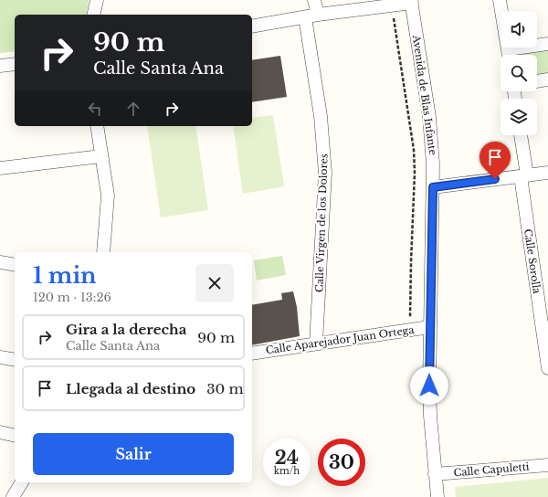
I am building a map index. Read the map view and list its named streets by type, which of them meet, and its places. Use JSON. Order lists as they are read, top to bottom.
{
  "streets": {
    "street": [
      "Avenida de Blas Infante",
      "Calle Virgen de los Dolores",
      "Calle Sorolla",
      "Calle Aparejador Juan Ortega",
      "Calle Capuletti"
    ]
  },
  "crossings": [
    ["Avenida de Blas Infante", "Calle Aparejador Juan Ortega"],
    ["Avenida de Blas Infante", "Calle Capuletti"],
    ["Calle Virgen de los Dolores", "Calle Aparejador Juan Ortega"]
  ],
  "page": {
    "turn": ["90 m", "Calle Santa Ana"],
    "heading": ["1 min", "120 m · 13:26"],
    "list": [
      {
        "name": "Gira a la derecha",
        "note": "Calle Santa Ana",
        "value": "90 m"
      },
      {
        "name": "Llegada al destino",
        "value": "30 m"
      }
    ],
    "buttons": "Salir",
    "speed": "24 km/h",
    "limit": "30"
  }
}
